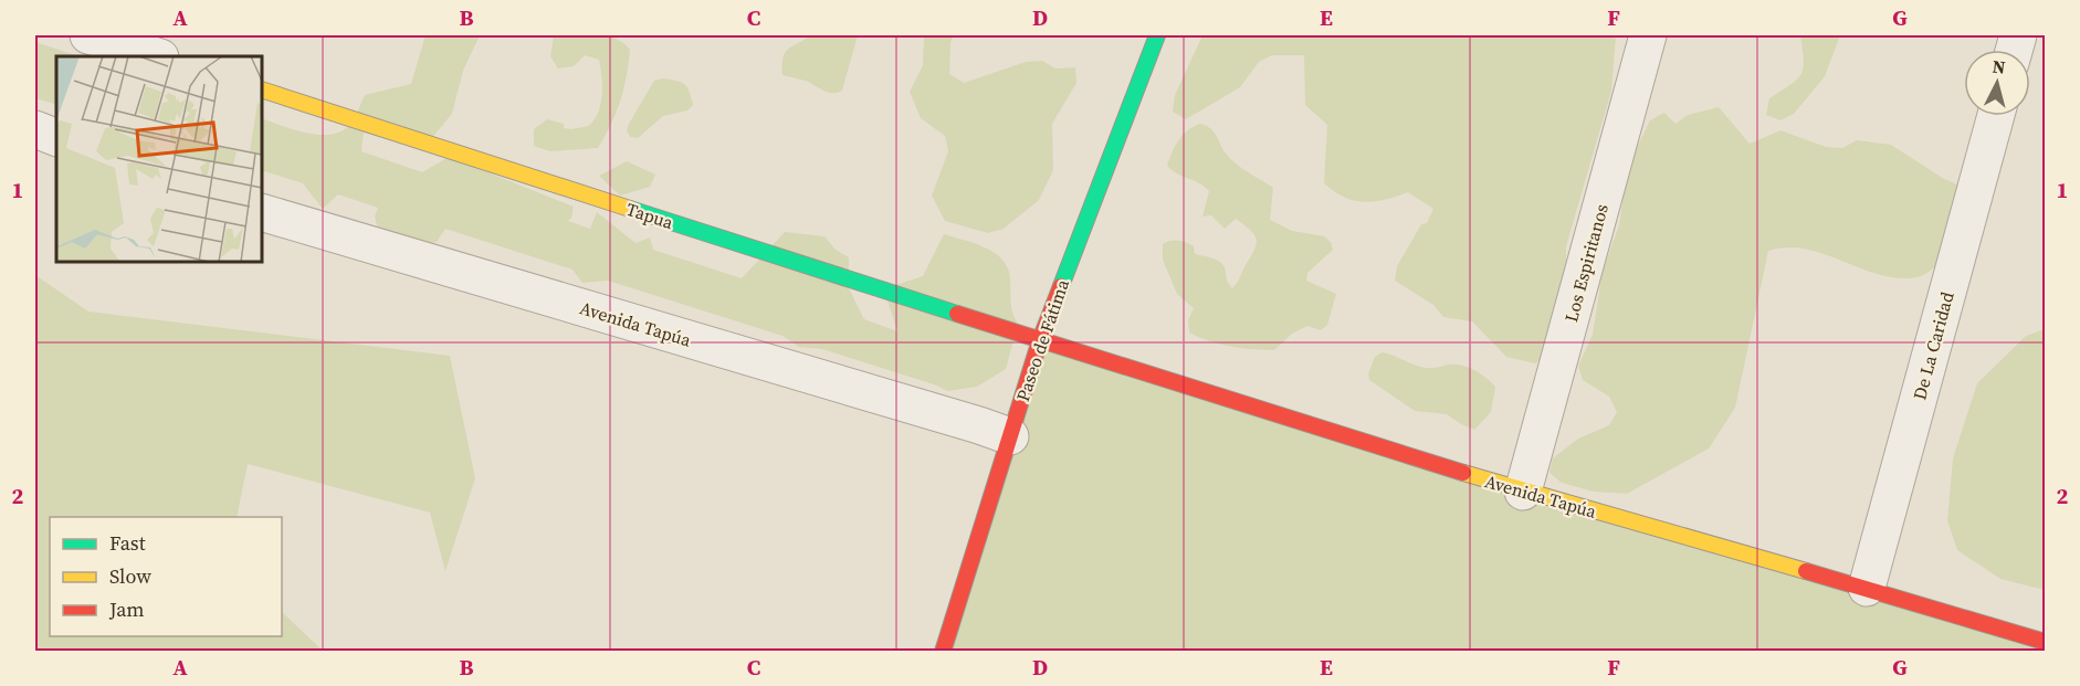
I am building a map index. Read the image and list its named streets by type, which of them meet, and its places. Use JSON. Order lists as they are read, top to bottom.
{
  "streets": {
    "street": [
      "Tapua",
      "Los Espiritanos",
      "Avenida Tapúa",
      "Paseo de Fátima",
      "De La Caridad"
    ]
  },
  "crossings": [
    ["Tapua", "Avenida Tapúa"],
    ["Tapua", "Paseo de Fátima"],
    ["Los Espiritanos", "Avenida Tapúa"],
    ["Avenida Tapúa", "Paseo de Fátima"],
    ["Avenida Tapúa", "De La Caridad"]
  ],
  "legend": ["Fast", "Slow", "Jam"],
  "north": "top",
  "grid": {
    "columns": [
      "A",
      "B",
      "C",
      "D",
      "E",
      "F",
      "G"
    ],
    "rows": ["1", "2"]
  }
}
